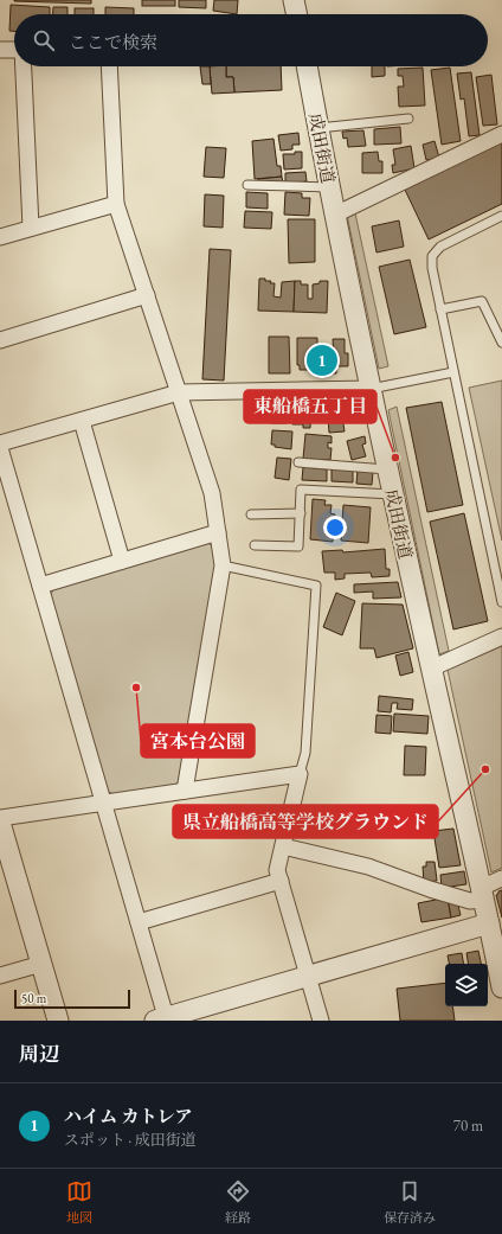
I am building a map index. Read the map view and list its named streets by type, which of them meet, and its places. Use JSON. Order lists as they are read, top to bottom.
{
  "streets": {
    "street": ["成田街道"]
  },
  "places": ["東船橋五丁目", "宮本台公園", "県立船橋高等学校グラウンド"],
  "scale_bar": "50 m",
  "page": {
    "search": "ここで検索",
    "pins": "1",
    "scale": "50 m",
    "heading": "周辺",
    "list": [
      {
        "mark": "1",
        "name": "ハイム カトレア",
        "note": "スポット · 成田街道",
        "value": "70 m"
      }
    ],
    "nav": ["地図", "経路", "保存済み"]
  }
}
